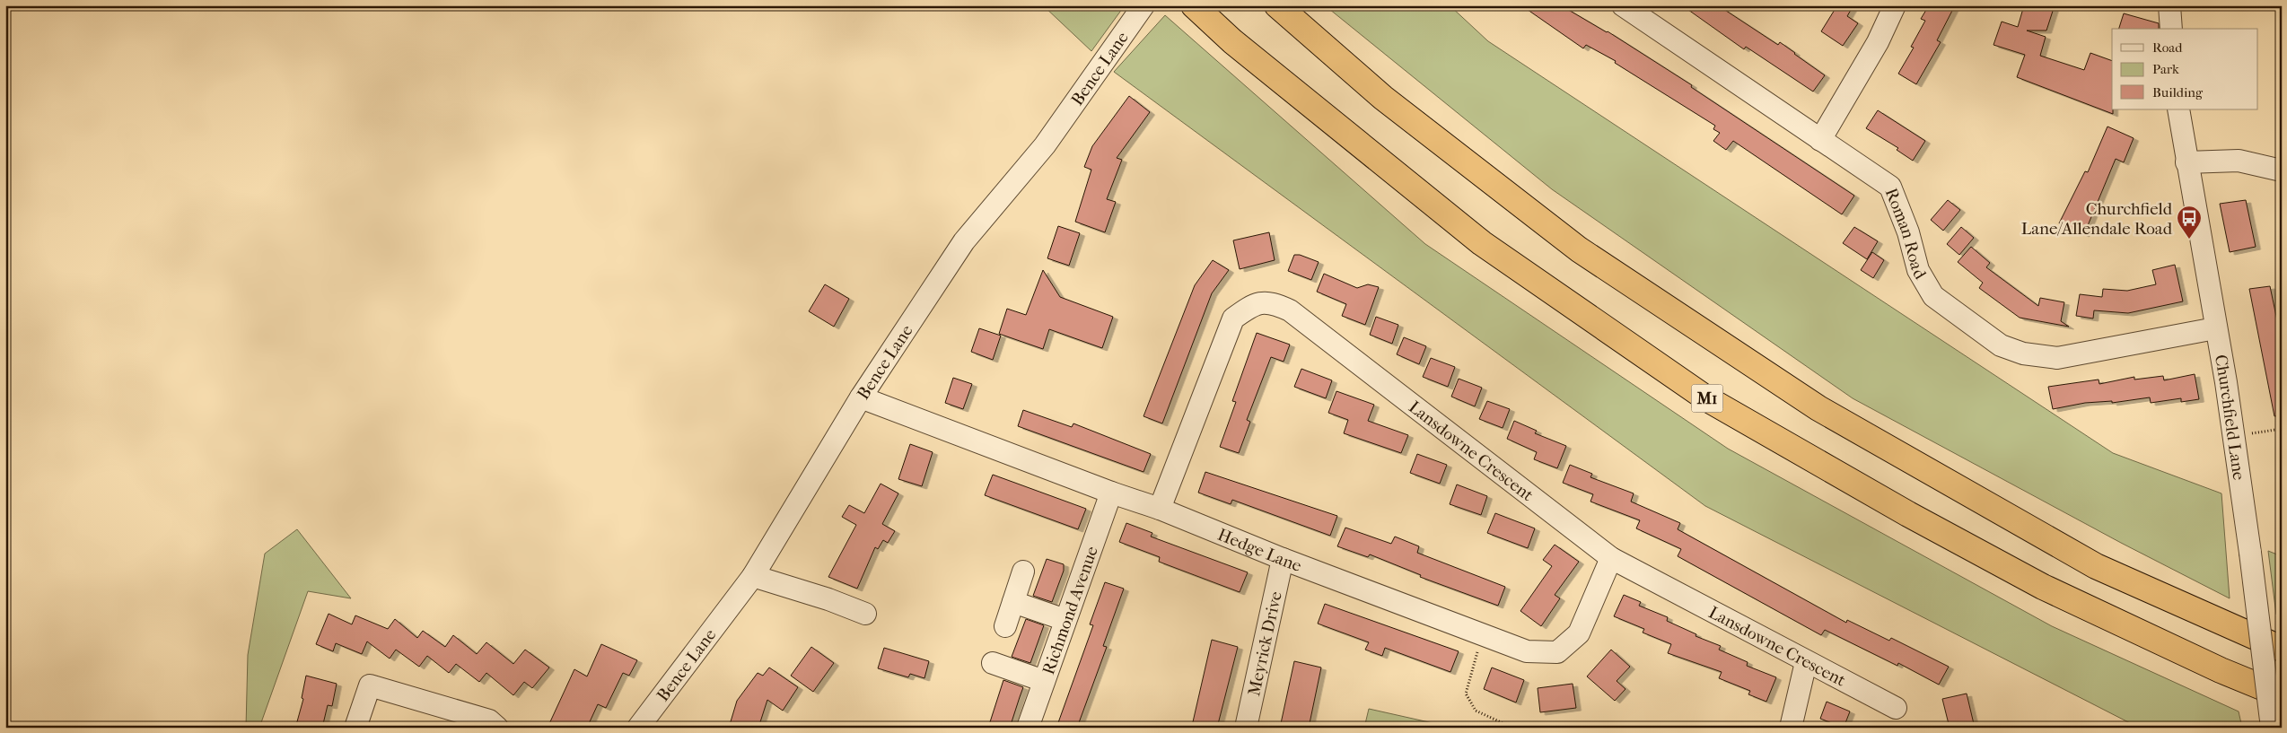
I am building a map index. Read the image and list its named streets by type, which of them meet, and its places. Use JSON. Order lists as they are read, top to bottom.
{
  "streets": {
    "highway": ["M1"],
    "street": [
      "Bence Lane",
      "Roman Road",
      "Churchfield Lane",
      "Lansdowne Crescent",
      "Hedge Lane",
      "Richmond Avenue",
      "Meyrick Drive"
    ]
  },
  "crossings": [
    ["Bence Lane", "Hedge Lane"],
    ["Roman Road", "Churchfield Lane"],
    ["Lansdowne Crescent", "Hedge Lane"],
    ["Hedge Lane", "Richmond Avenue"],
    ["Hedge Lane", "Meyrick Drive"]
  ],
  "places": {
    "bus stop": ["Churchfield Lane/Allendale Road"]
  },
  "legend": ["Road", "Park", "Building"]
}
